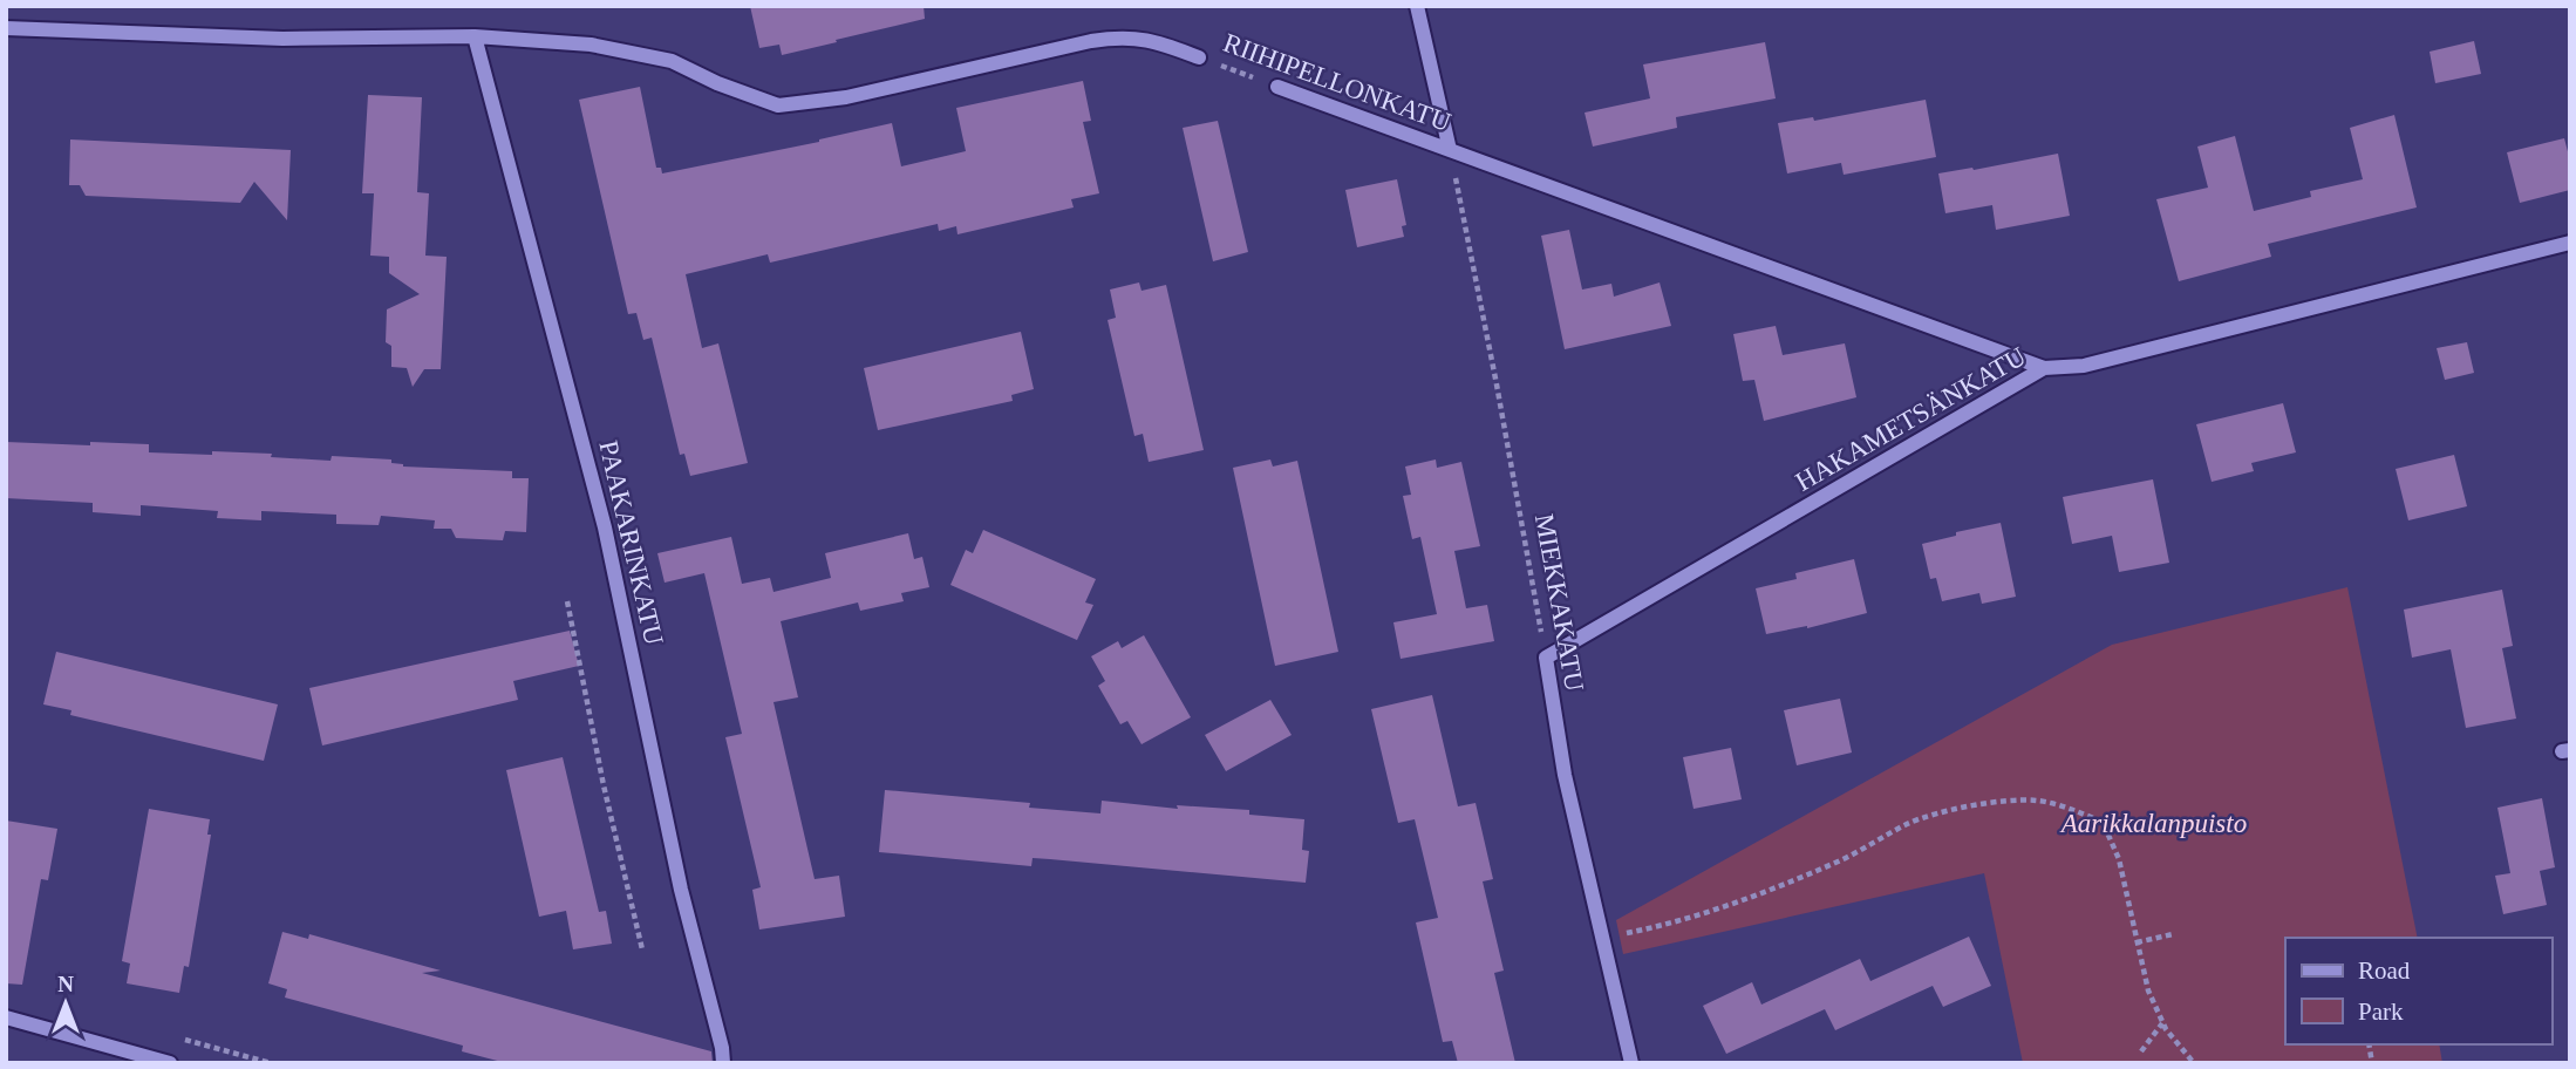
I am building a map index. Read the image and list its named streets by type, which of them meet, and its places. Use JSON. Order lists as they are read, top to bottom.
{
  "streets": {
    "street": [
      "RIIHIPELLONKATU",
      "HAKAMETSÄNKATU",
      "PAAKARINKATU",
      "MIEKKAKATU"
    ]
  },
  "crossings": [
    ["RIIHIPELLONKATU", "HAKAMETSÄNKATU"],
    ["RIIHIPELLONKATU", "PAAKARINKATU"],
    ["RIIHIPELLONKATU", "MIEKKAKATU"],
    ["HAKAMETSÄNKATU", "MIEKKAKATU"]
  ],
  "parks": ["Aarikkalanpuisto"],
  "legend": ["Road", "Park"],
  "north": "top"
}
